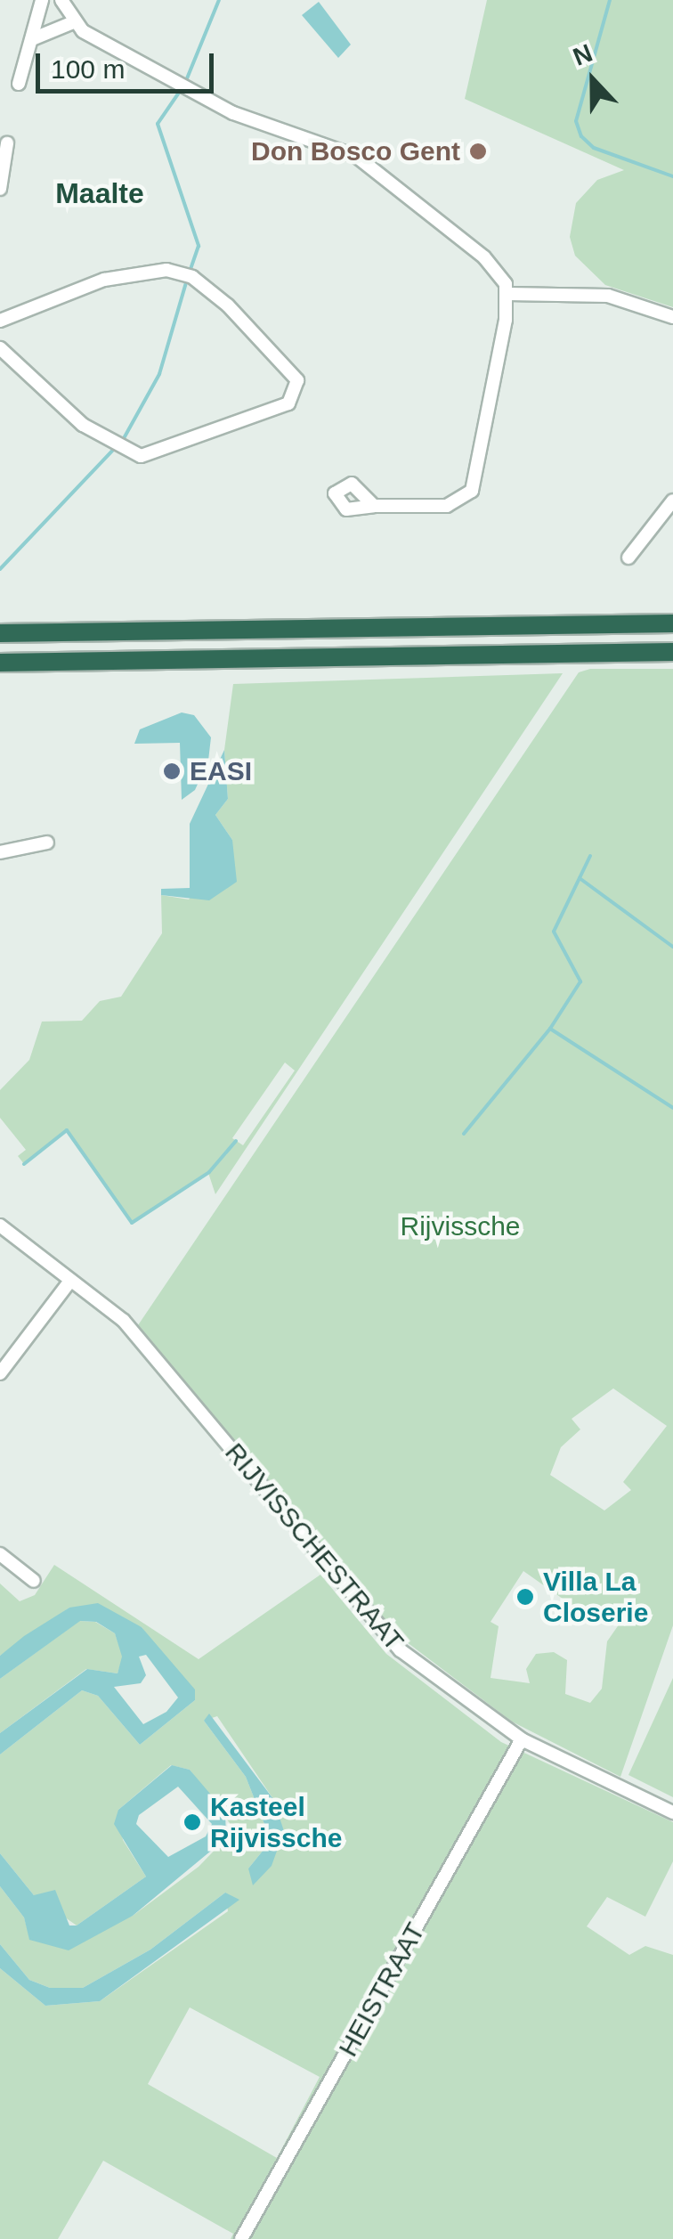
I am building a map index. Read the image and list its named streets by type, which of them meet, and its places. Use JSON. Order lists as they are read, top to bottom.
{
  "streets": {
    "street": ["RIJVISSCHESTRAAT", "HEISTRAAT"]
  },
  "crossings": [
    ["RIJVISSCHESTRAAT", "HEISTRAAT"]
  ],
  "districts": ["Maalte"],
  "parks": ["Rijvissche"],
  "places": [
    "Don Bosco Gent",
    "EASI",
    "Villa La Closerie",
    "Kasteel Rijvissche"
  ],
  "scale_bar": "100 m",
  "north": "top"
}
